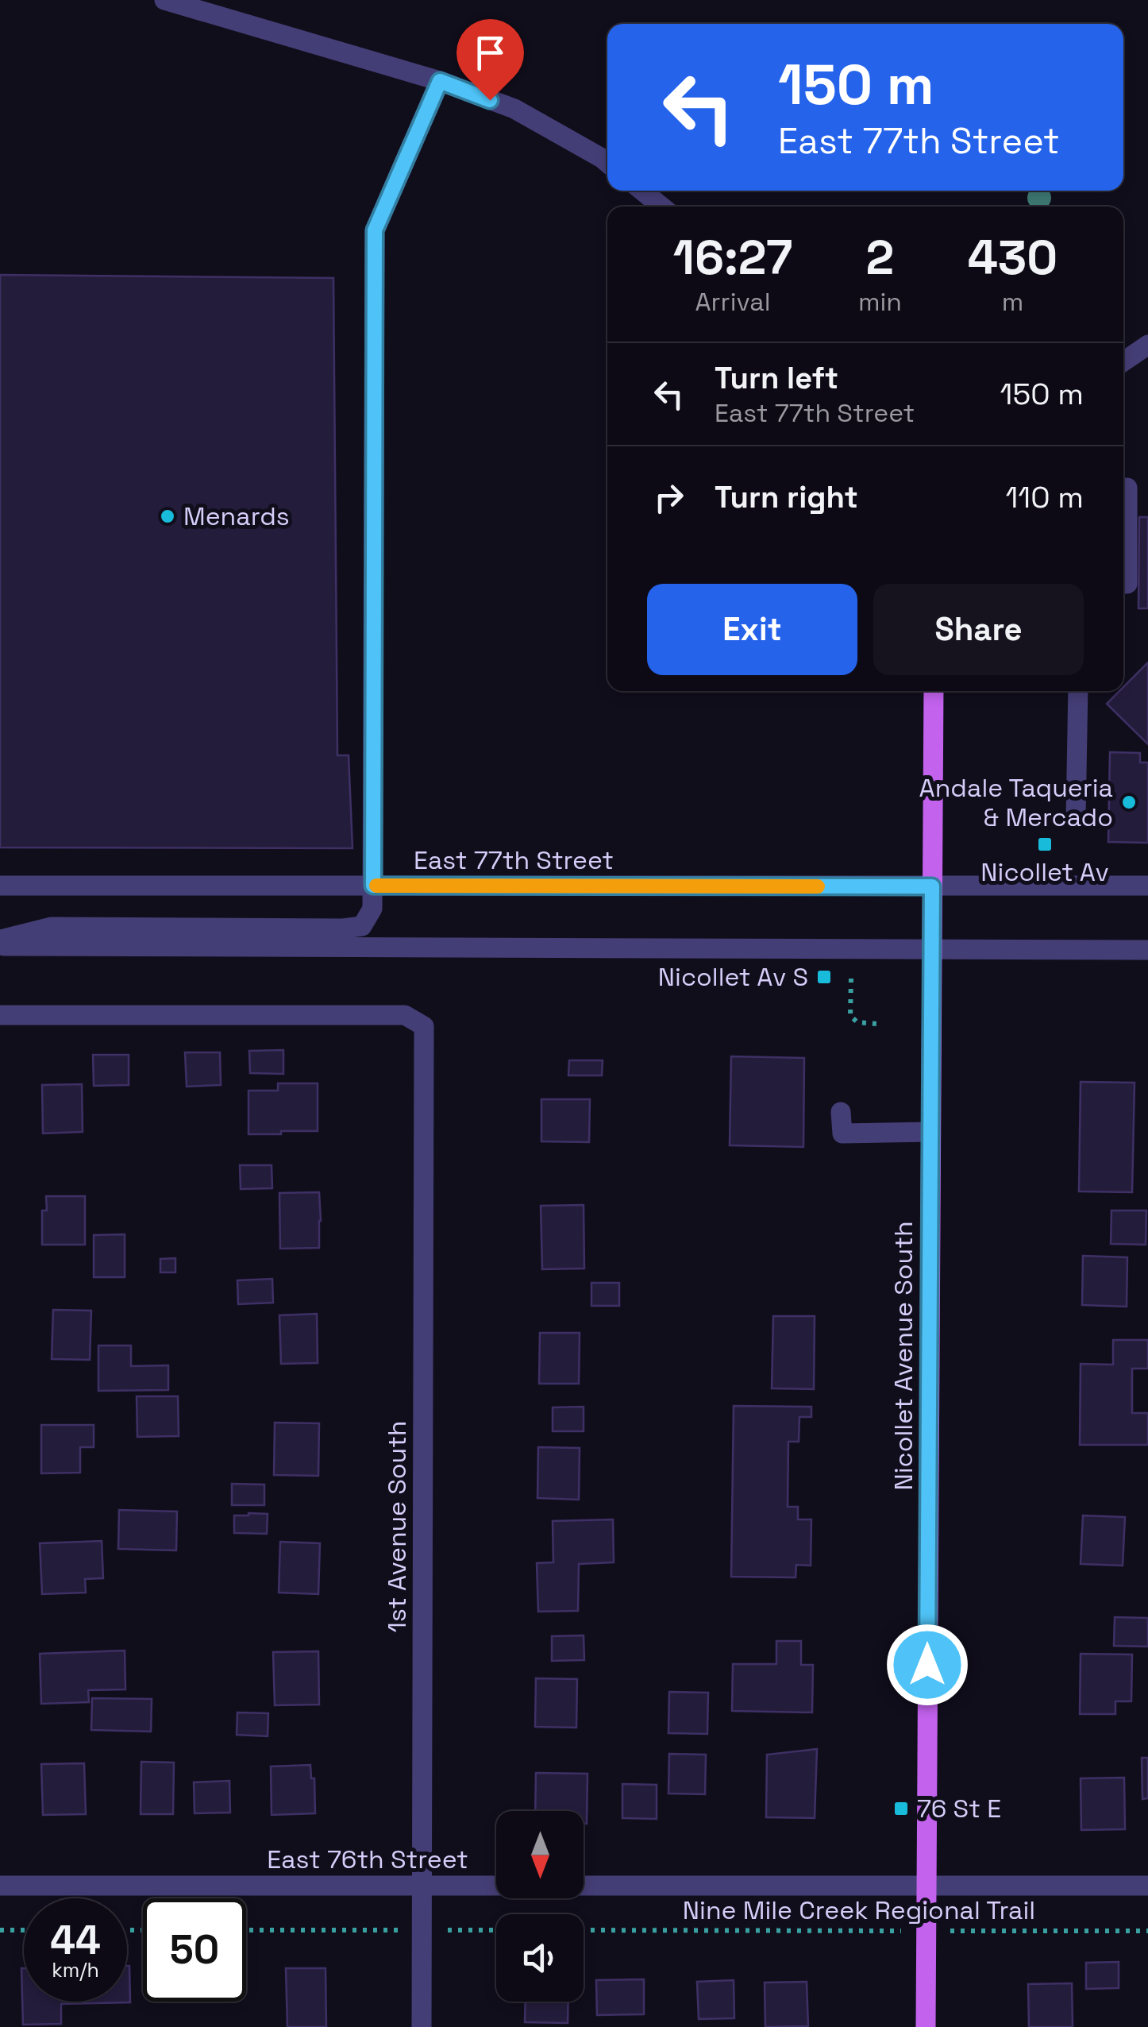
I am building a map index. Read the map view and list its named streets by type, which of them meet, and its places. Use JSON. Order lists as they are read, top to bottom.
{
  "streets": {
    "main road": ["Nicollet Avenue South"],
    "street": ["East 77th Street", "1st Avenue South", "East 76th Street"],
    "path": ["Nine Mile Creek Regional Trail"]
  },
  "crossings": [
    ["East 77th Street", "Nicollet Avenue South"],
    ["Nicollet Avenue South", "East 76th Street"],
    ["Nicollet Avenue South", "Nine Mile Creek Regional Trail"],
    ["1st Avenue South", "East 76th Street"]
  ],
  "places": {
    "other": ["Menards", "Andale Taqueria & Mercado"],
    "transit": ["Nicollet Av", "Nicollet Av S", "76 St E"]
  },
  "north": "bottom",
  "page": {
    "turn": ["150 m", "East 77th Street"],
    "eta": [
      "16:27",
      "Arrival",
      "2",
      "min",
      "430",
      "m"
    ],
    "list": [
      {
        "name": "Turn left",
        "note": "East 77th Street",
        "value": "150 m"
      },
      {
        "name": "Turn right",
        "value": "110 m"
      }
    ],
    "buttons": ["Exit", "Share"],
    "speed": "44 km/h",
    "limit": "50"
  }
}
